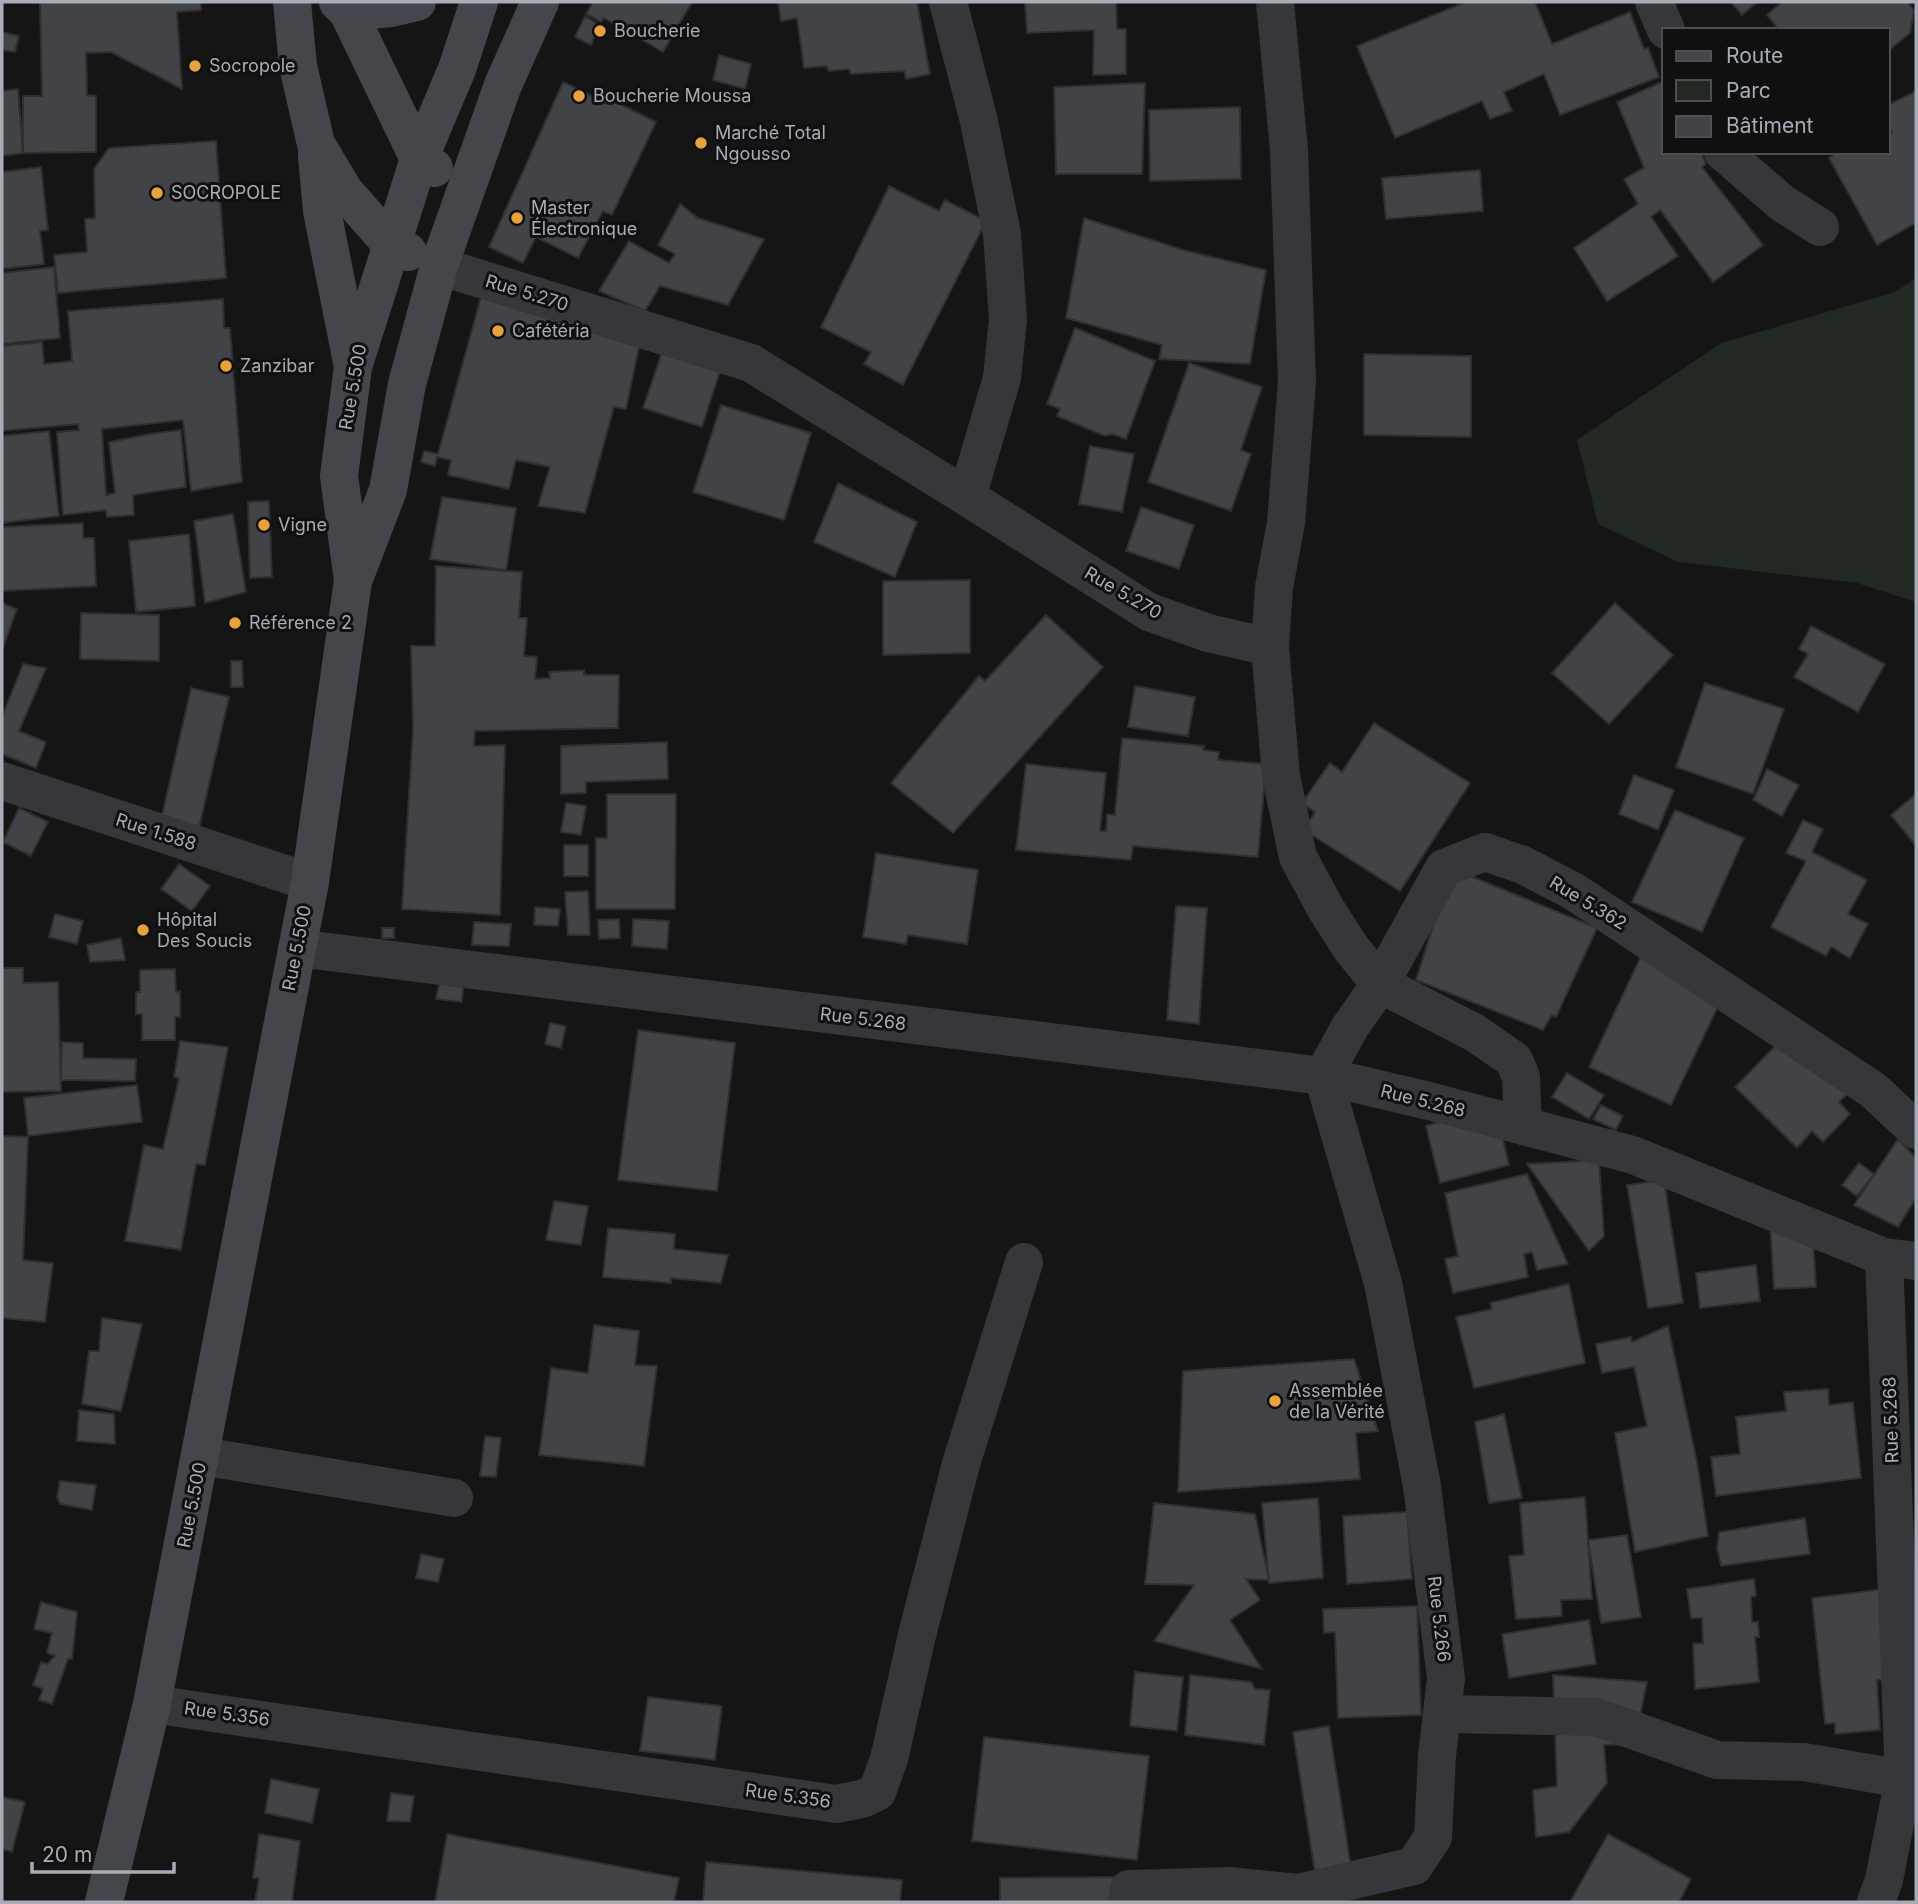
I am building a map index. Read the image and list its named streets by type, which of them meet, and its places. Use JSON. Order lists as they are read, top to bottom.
{
  "streets": {
    "main road": ["Rue 5.500"],
    "street": [
      "Rue 5.270",
      "Rue 1.588",
      "Rue 5.362",
      "Rue 5.268",
      "Rue 5.266",
      "Rue 5.356"
    ]
  },
  "crossings": [
    ["Rue 5.500", "Rue 1.588"],
    ["Rue 5.500", "Rue 5.268"],
    ["Rue 5.500", "Rue 5.356"],
    ["Rue 5.362", "Rue 5.268"],
    ["Rue 5.362", "Rue 5.266"],
    ["Rue 5.268", "Rue 5.266"]
  ],
  "places": [
    "Boucherie",
    "Socropole",
    "Boucherie Moussa",
    "Marché Total Ngousso",
    "SOCROPOLE",
    "Master Électronique",
    "Cafétéria",
    "Zanzibar",
    "Vigne",
    "Référence 2",
    "Hôpital Des Soucis",
    "Assemblée de la Vérité"
  ],
  "legend": ["Route", "Parc", "Bâtiment"],
  "scale_bar": "20 m"
}
